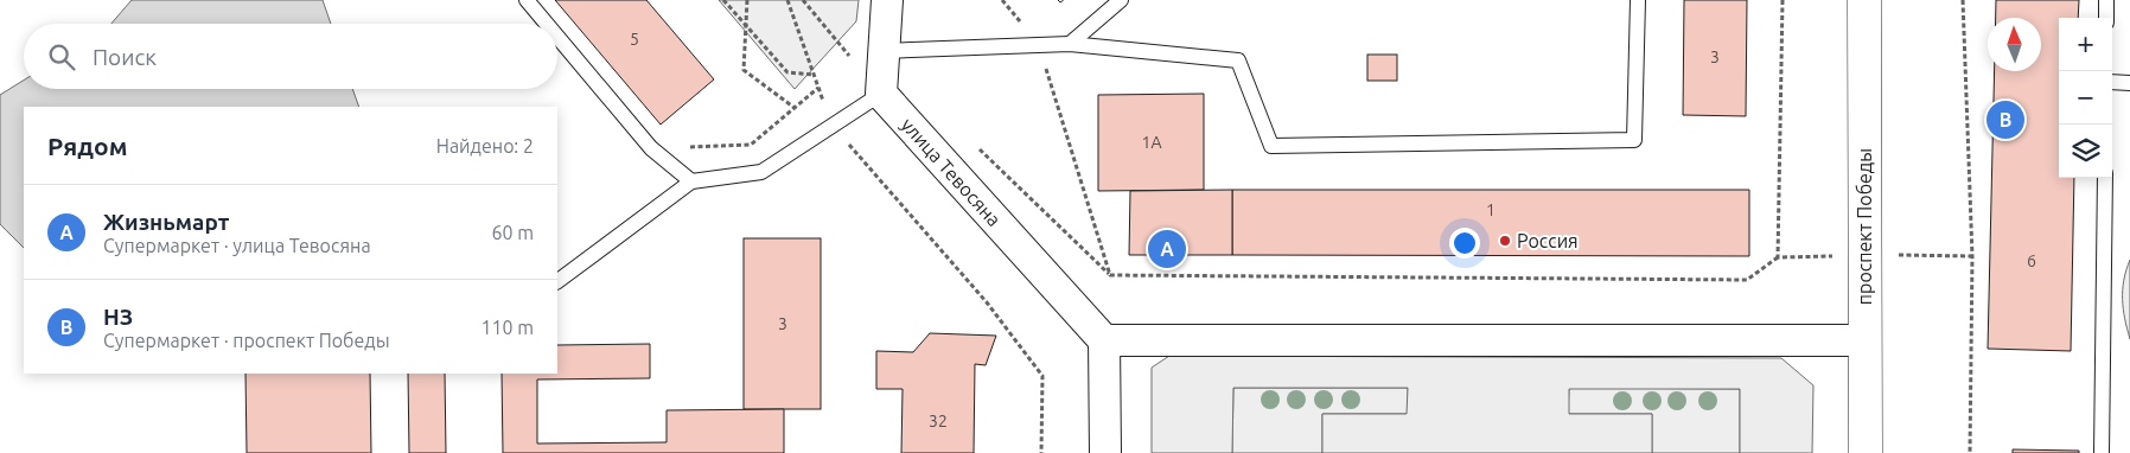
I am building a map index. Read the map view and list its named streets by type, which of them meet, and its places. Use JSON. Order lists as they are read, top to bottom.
{
  "streets": {
    "main road": ["проспект Победы"],
    "street": ["улица Тевосяна"]
  },
  "places": ["Россия"],
  "house_numbers": [
    "5",
    "3",
    "1А",
    "1",
    "6",
    "3",
    "32"
  ],
  "north": "top",
  "page": {
    "map_buttons": ["+", "−"],
    "search": "Поиск",
    "pins": ["B", "A"],
    "heading": ["Рядом", "Найдено: 2"],
    "list": [
      {
        "mark": "A",
        "name": "Жизньмарт",
        "note": "Супермаркет · улица Тевосяна",
        "value": "60 m"
      },
      {
        "mark": "B",
        "name": "НЗ",
        "note": "Супермаркет · проспект Победы",
        "value": "110 m"
      }
    ]
  }
}
